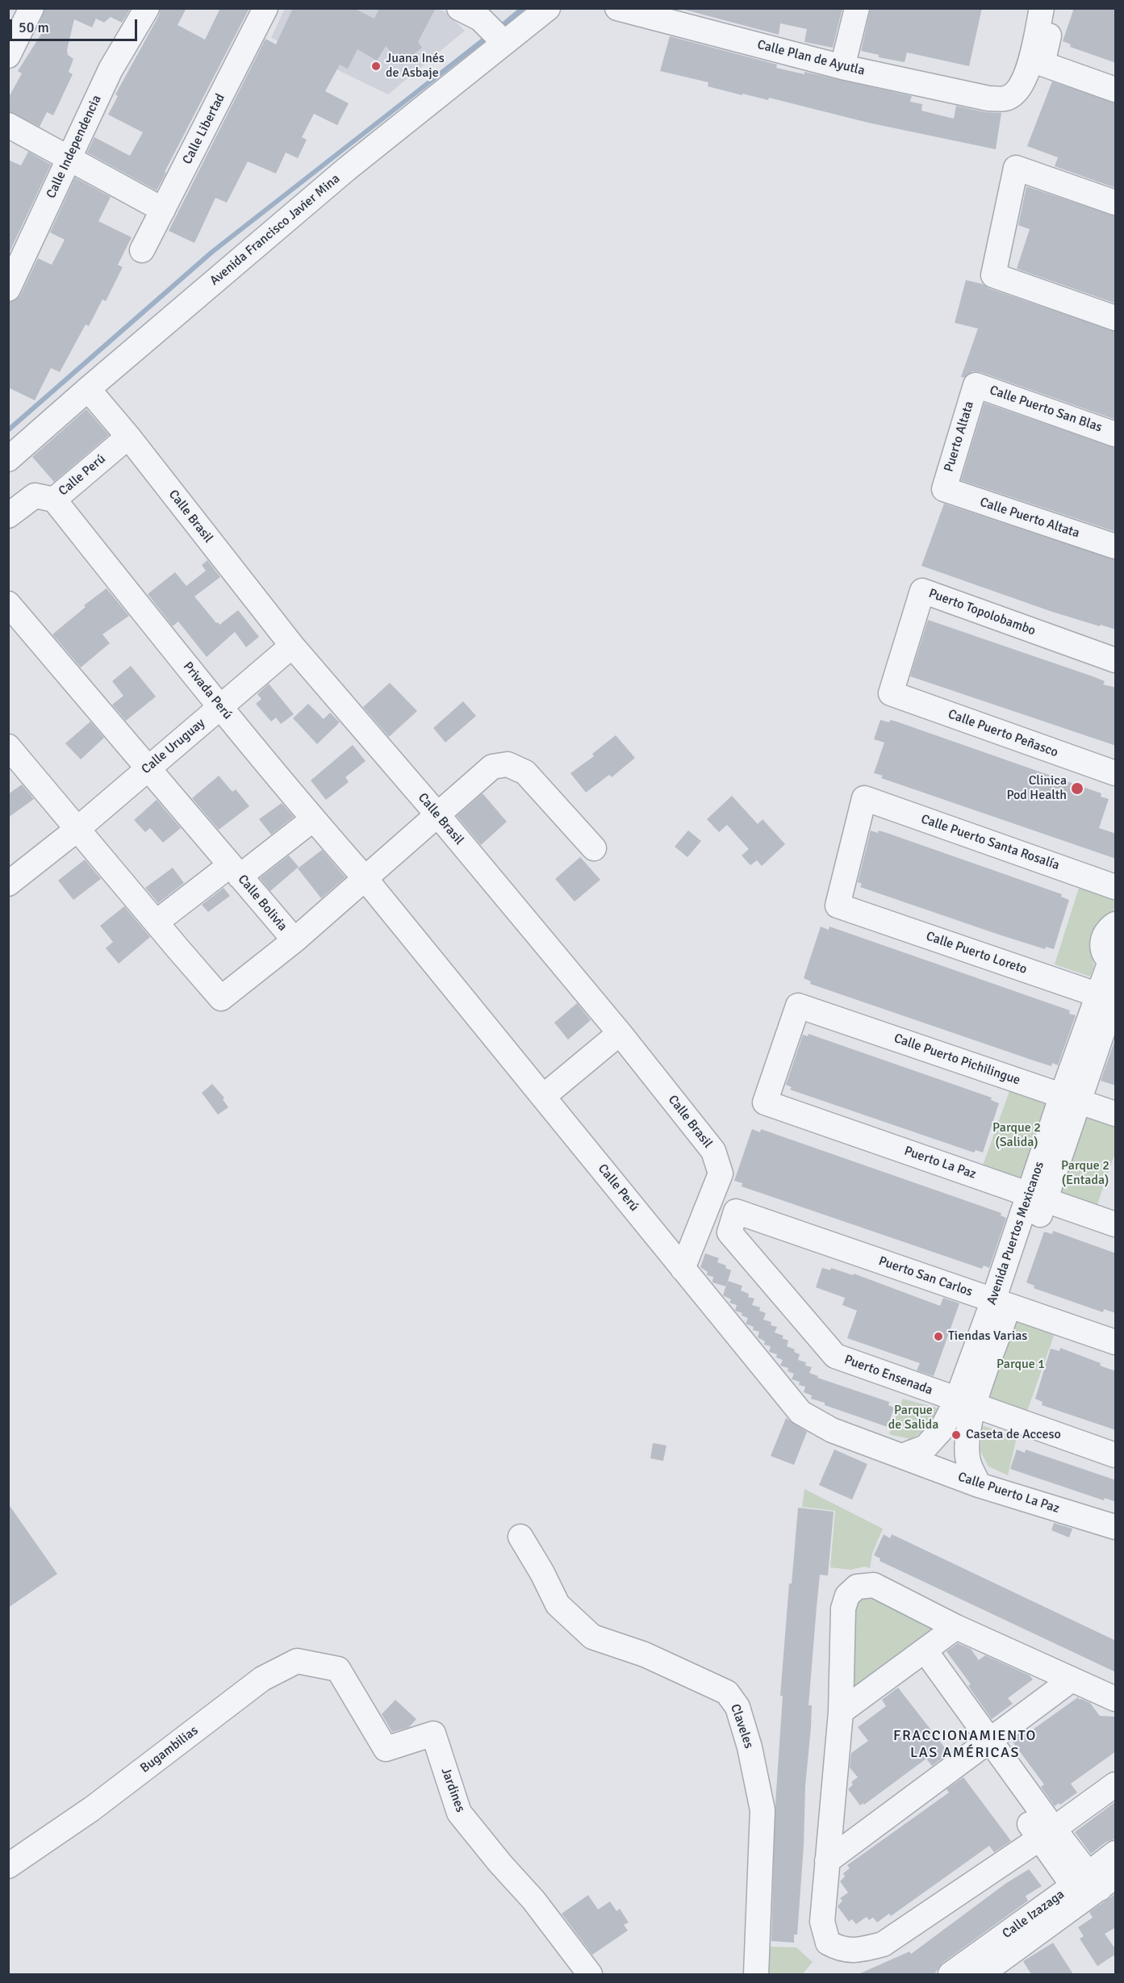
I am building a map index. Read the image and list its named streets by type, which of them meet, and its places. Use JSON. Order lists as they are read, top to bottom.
{
  "streets": {
    "street": [
      "Calle Plan de Ayutla",
      "Calle Libertad",
      "Calle Independencia",
      "Avenida Francisco Javier Mina",
      "Calle Puerto San Blas",
      "Puerto Altata",
      "Calle Perú",
      "Calle Brasil",
      "Calle Puerto Altata",
      "Puerto Topolobambo",
      "Privada Perú",
      "Calle Puerto Peñasco",
      "Calle Uruguay",
      "Calle Puerto Santa Rosalía",
      "Calle Bolivia",
      "Calle Puerto Loreto",
      "Calle Puerto Pichilingue",
      "Puerto La Paz",
      "Avenida Puertos Mexicanos",
      "Puerto San Carlos",
      "Puerto Ensenada",
      "Calle Puerto La Paz",
      "Claveles",
      "Bugambilias",
      "Jardines",
      "Calle Izazaga"
    ]
  },
  "crossings": [
    ["Avenida Francisco Javier Mina", "Calle Brasil"],
    ["Calle Puerto San Blas", "Puerto Altata"],
    ["Puerto Altata", "Calle Puerto Altata"],
    ["Calle Perú", "Calle Brasil"],
    ["Calle Perú", "Privada Perú"],
    ["Calle Perú", "Calle Bolivia"],
    ["Calle Perú", "Avenida Puertos Mexicanos"],
    ["Calle Perú", "Calle Puerto La Paz"],
    ["Calle Brasil", "Calle Uruguay"],
    ["Calle Brasil", "Calle Bolivia"],
    ["Puerto Topolobambo", "Calle Puerto Peñasco"],
    ["Privada Perú", "Calle Uruguay"],
    ["Privada Perú", "Calle Bolivia"],
    ["Calle Uruguay", "Calle Bolivia"],
    ["Calle Puerto Santa Rosalía", "Calle Puerto Loreto"],
    ["Calle Puerto Loreto", "Avenida Puertos Mexicanos"],
    ["Calle Puerto Pichilingue", "Puerto La Paz"],
    ["Calle Puerto Pichilingue", "Avenida Puertos Mexicanos"],
    ["Puerto La Paz", "Avenida Puertos Mexicanos"],
    ["Avenida Puertos Mexicanos", "Puerto San Carlos"],
    ["Avenida Puertos Mexicanos", "Puerto Ensenada"],
    ["Avenida Puertos Mexicanos", "Calle Puerto La Paz"],
    ["Puerto San Carlos", "Puerto Ensenada"],
    ["Bugambilias", "Jardines"]
  ],
  "districts": ["FRACCIONAMIENTO LAS AMÉRICAS"],
  "parks": [
    "Parque 2 (Salida)",
    "Parque 2 (Entada)",
    "Parque 1",
    "Parque de Salida"
  ],
  "places": [
    "Juana Inés de Asbaje",
    "Clinica Pod Health",
    "Tiendas Varias",
    "Caseta de Acceso"
  ],
  "scale_bar": "50 m"
}
